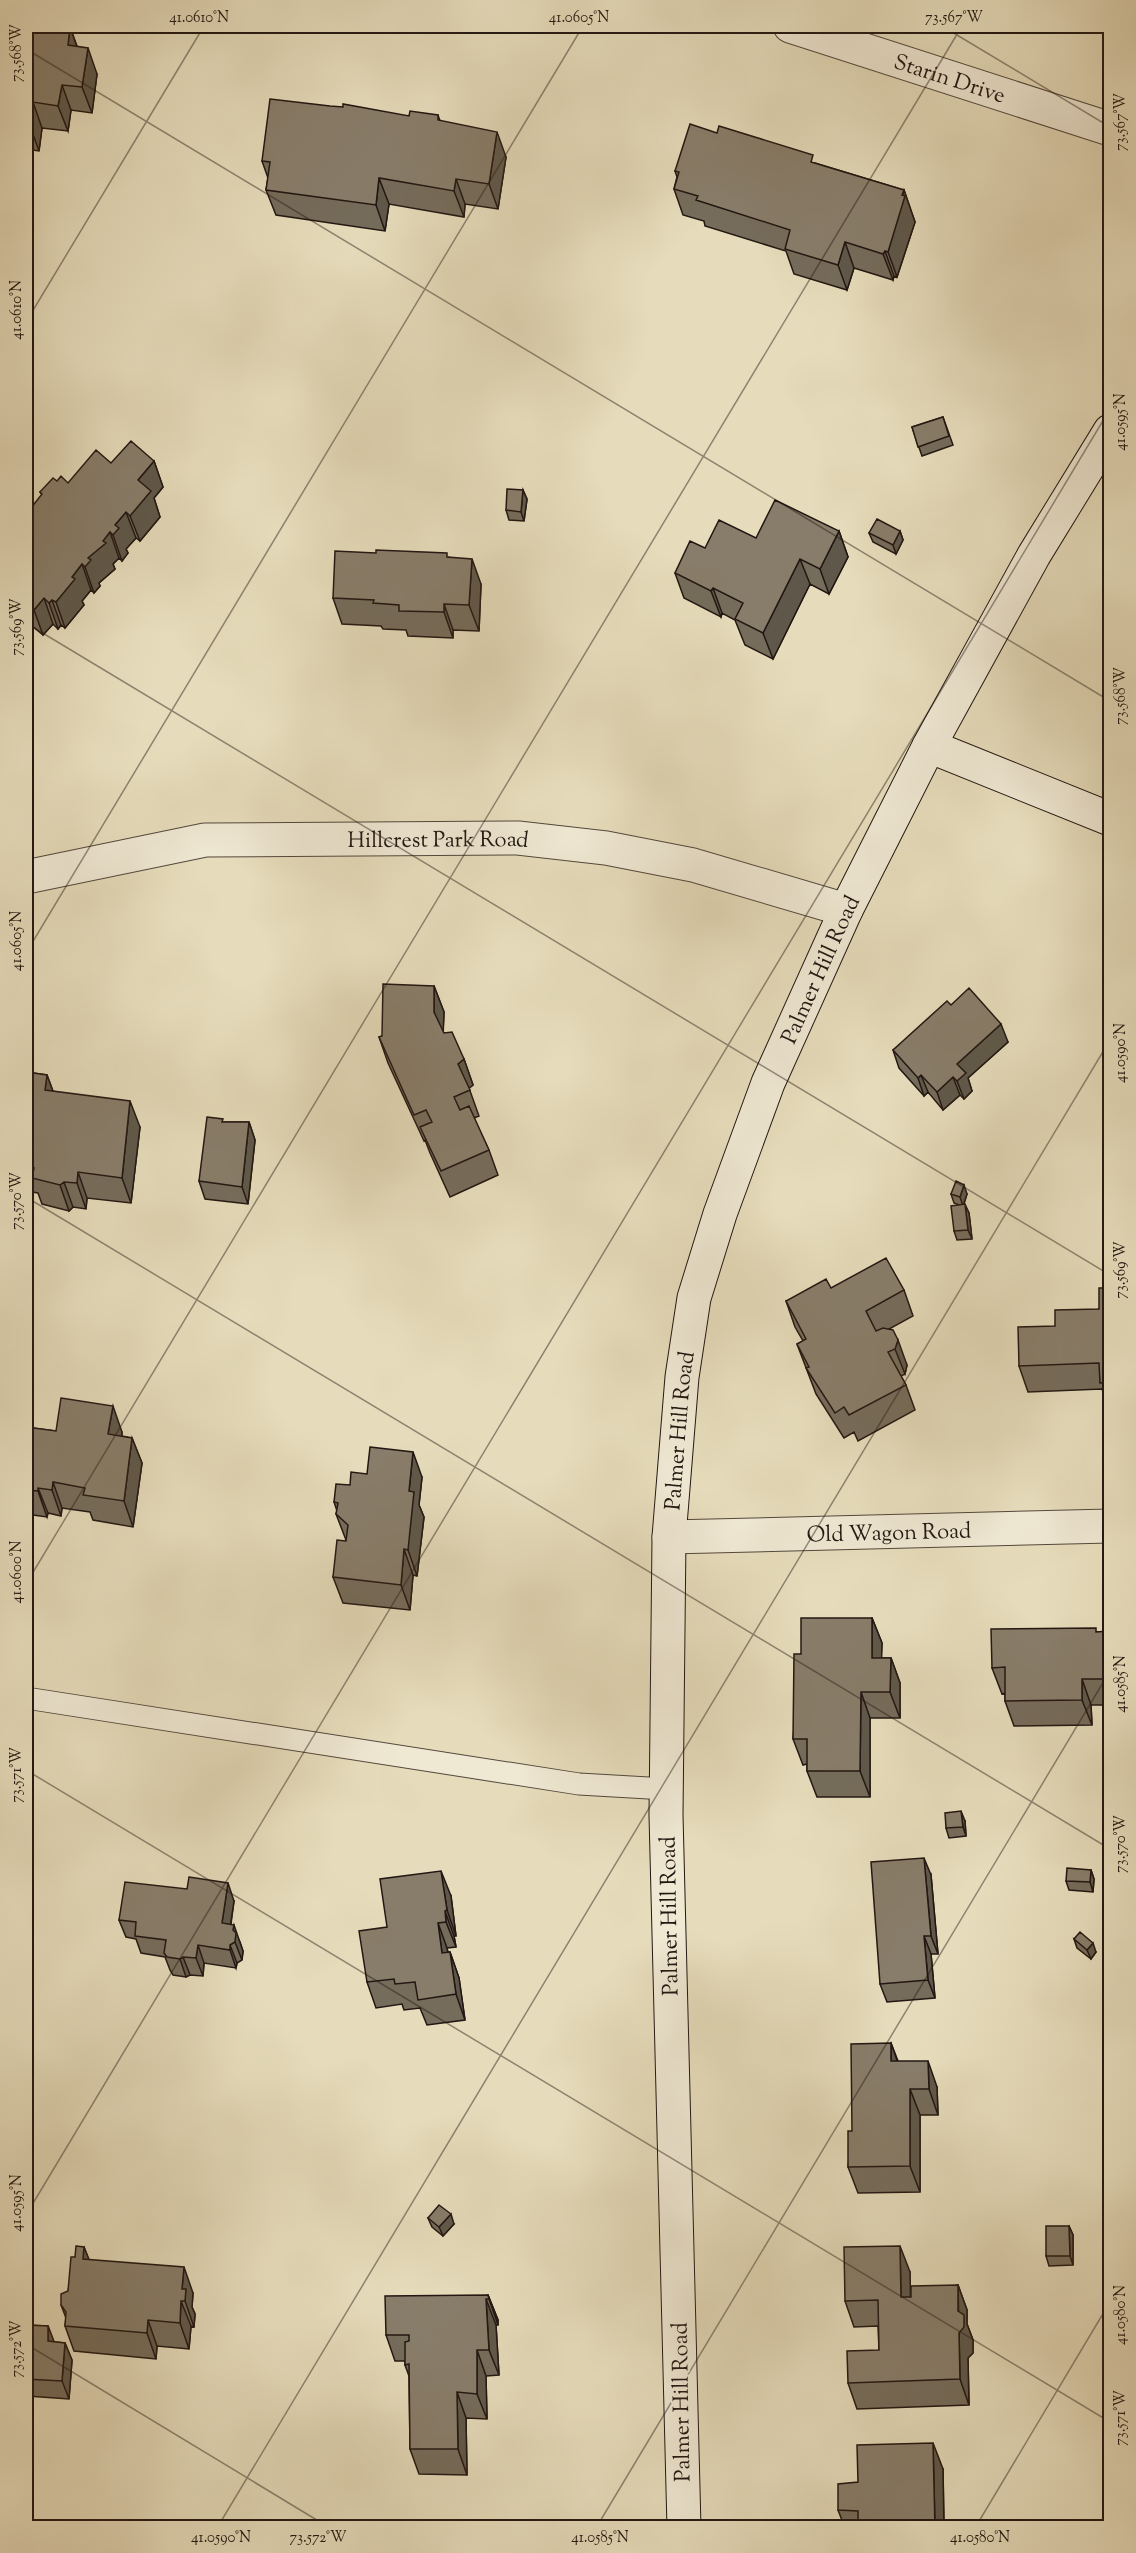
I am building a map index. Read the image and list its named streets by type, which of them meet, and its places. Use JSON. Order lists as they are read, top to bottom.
{
  "streets": {
    "main road": [
      "Starin Drive",
      "Hillcrest Park Road",
      "Palmer Hill Road",
      "Old Wagon Road"
    ]
  },
  "crossings": [
    ["Hillcrest Park Road", "Palmer Hill Road"],
    ["Palmer Hill Road", "Old Wagon Road"]
  ],
  "coordinates": [
    "41.0610°N",
    "41.0605°N",
    "73.567°W",
    "73.568°W",
    "41.0595°N",
    "73.569°W",
    "41.0590°N",
    "73.570°W",
    "41.0600°N",
    "41.0585°N",
    "73.571°W",
    "41.0580°N",
    "73.572°W"
  ]
}
